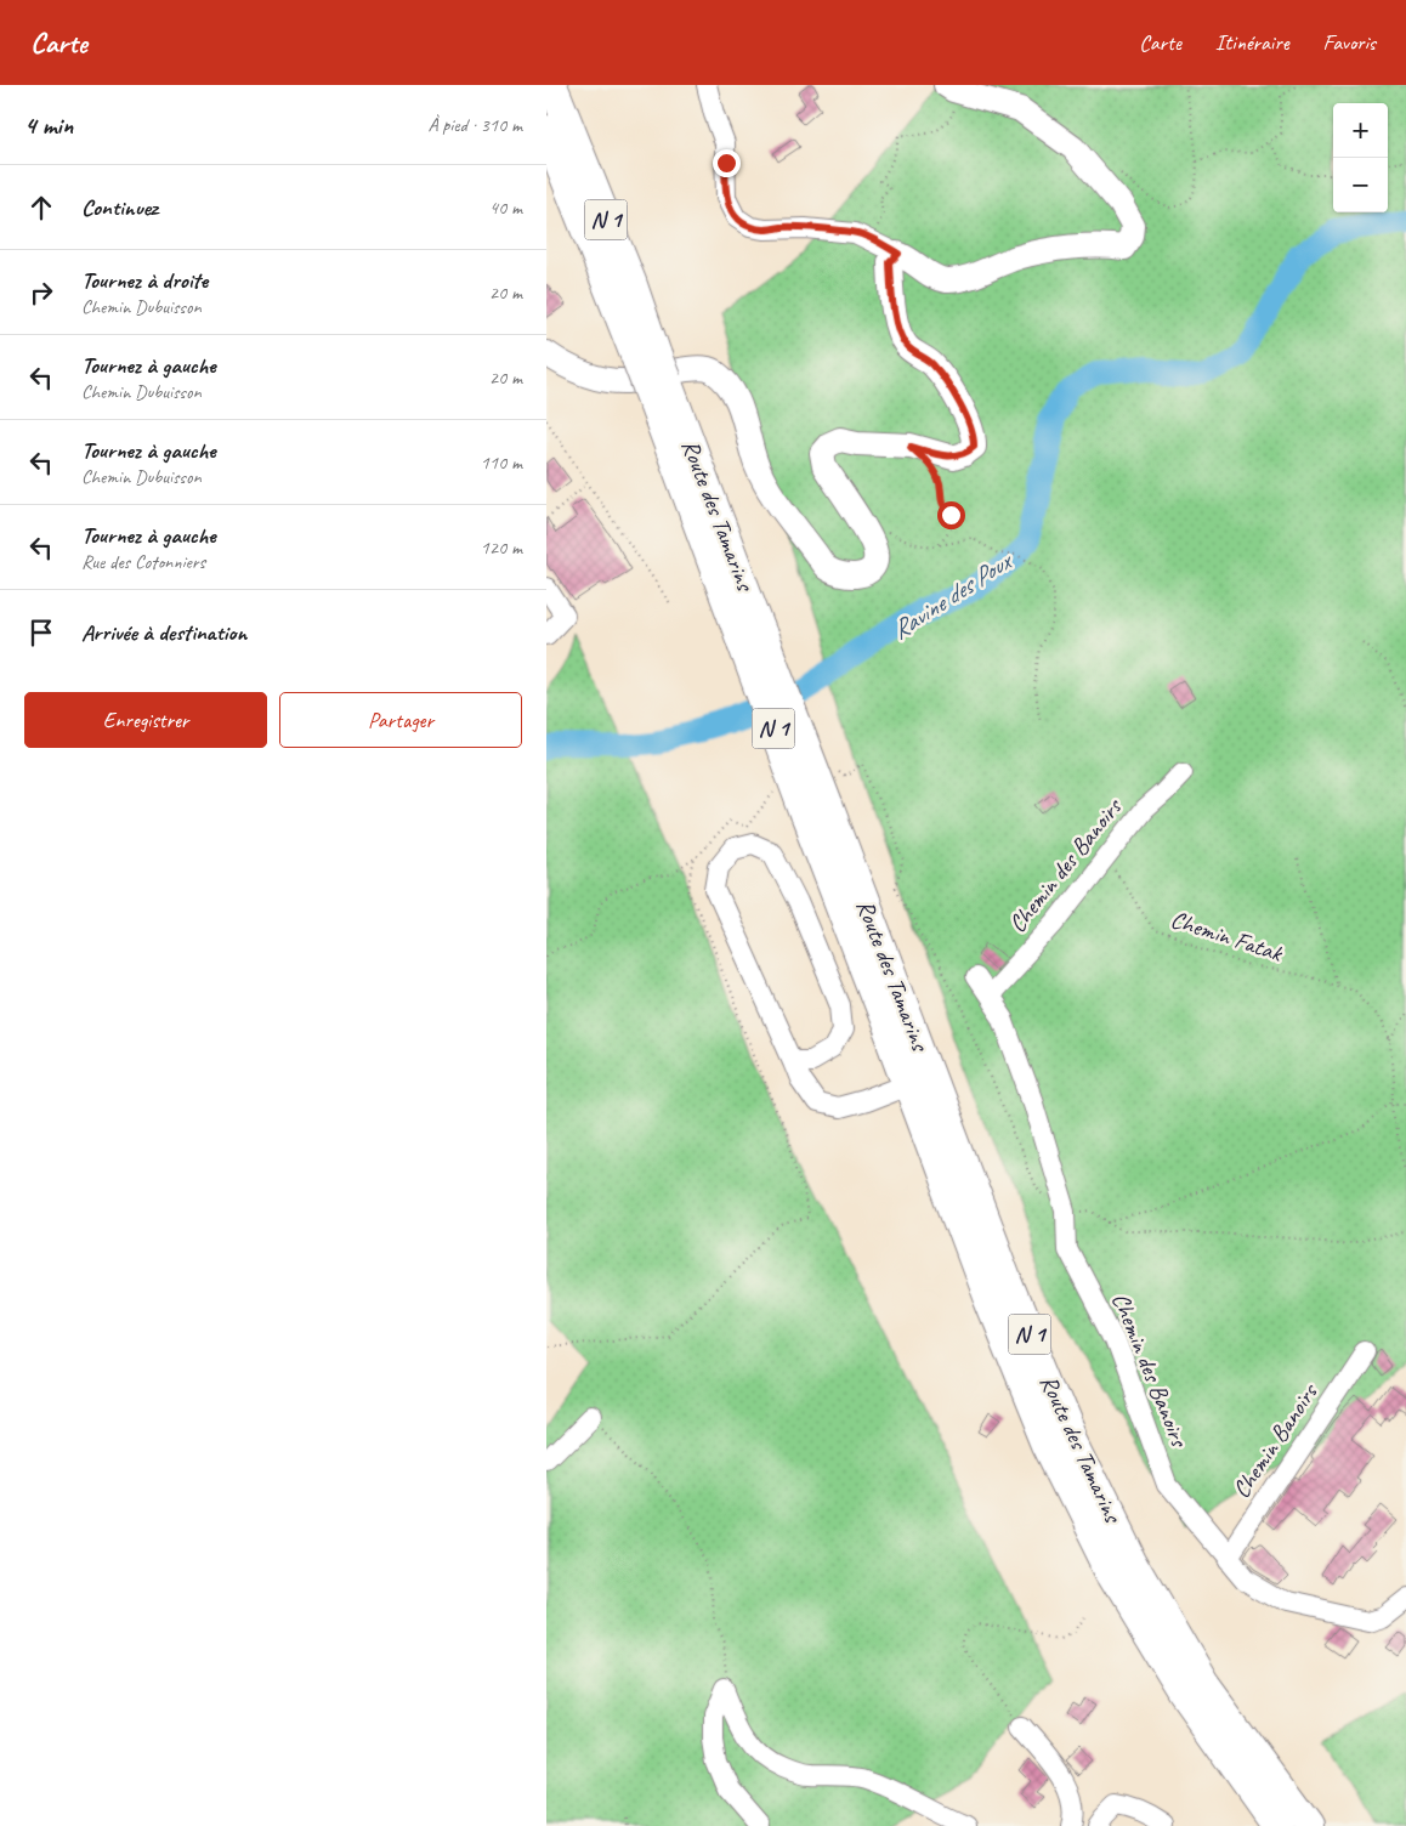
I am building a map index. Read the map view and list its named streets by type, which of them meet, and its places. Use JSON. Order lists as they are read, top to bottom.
{
  "streets": {
    "highway": ["N 1", "Route des Tamarins"],
    "street": ["Chemin des Banoirs", "Chemin Banoirs"],
    "path": ["Chemin Fatak"]
  },
  "crossings": [
    ["Chemin des Banoirs", "Chemin Fatak"],
    ["Chemin des Banoirs", "Chemin Banoirs"]
  ],
  "water": ["Ravine des Poux"],
  "page": {
    "header": "Carte",
    "nav": ["Carte", "Itinéraire", "Favoris"],
    "heading": ["4 min", "À pied · 310 m"],
    "map_buttons": ["+", "−"],
    "list": [
      ["Continuez", "40 m"],
      ["Tournez à droite", "Chemin Dubuisson", "20 m"],
      ["Tournez à gauche", "Chemin Dubuisson", "20 m"],
      ["Tournez à gauche", "Chemin Dubuisson", "110 m"],
      ["Tournez à gauche", "Rue des Cotonniers", "120 m"],
      "Arrivée à destination"
    ],
    "buttons": ["Enregistrer", "Partager"]
  }
}
